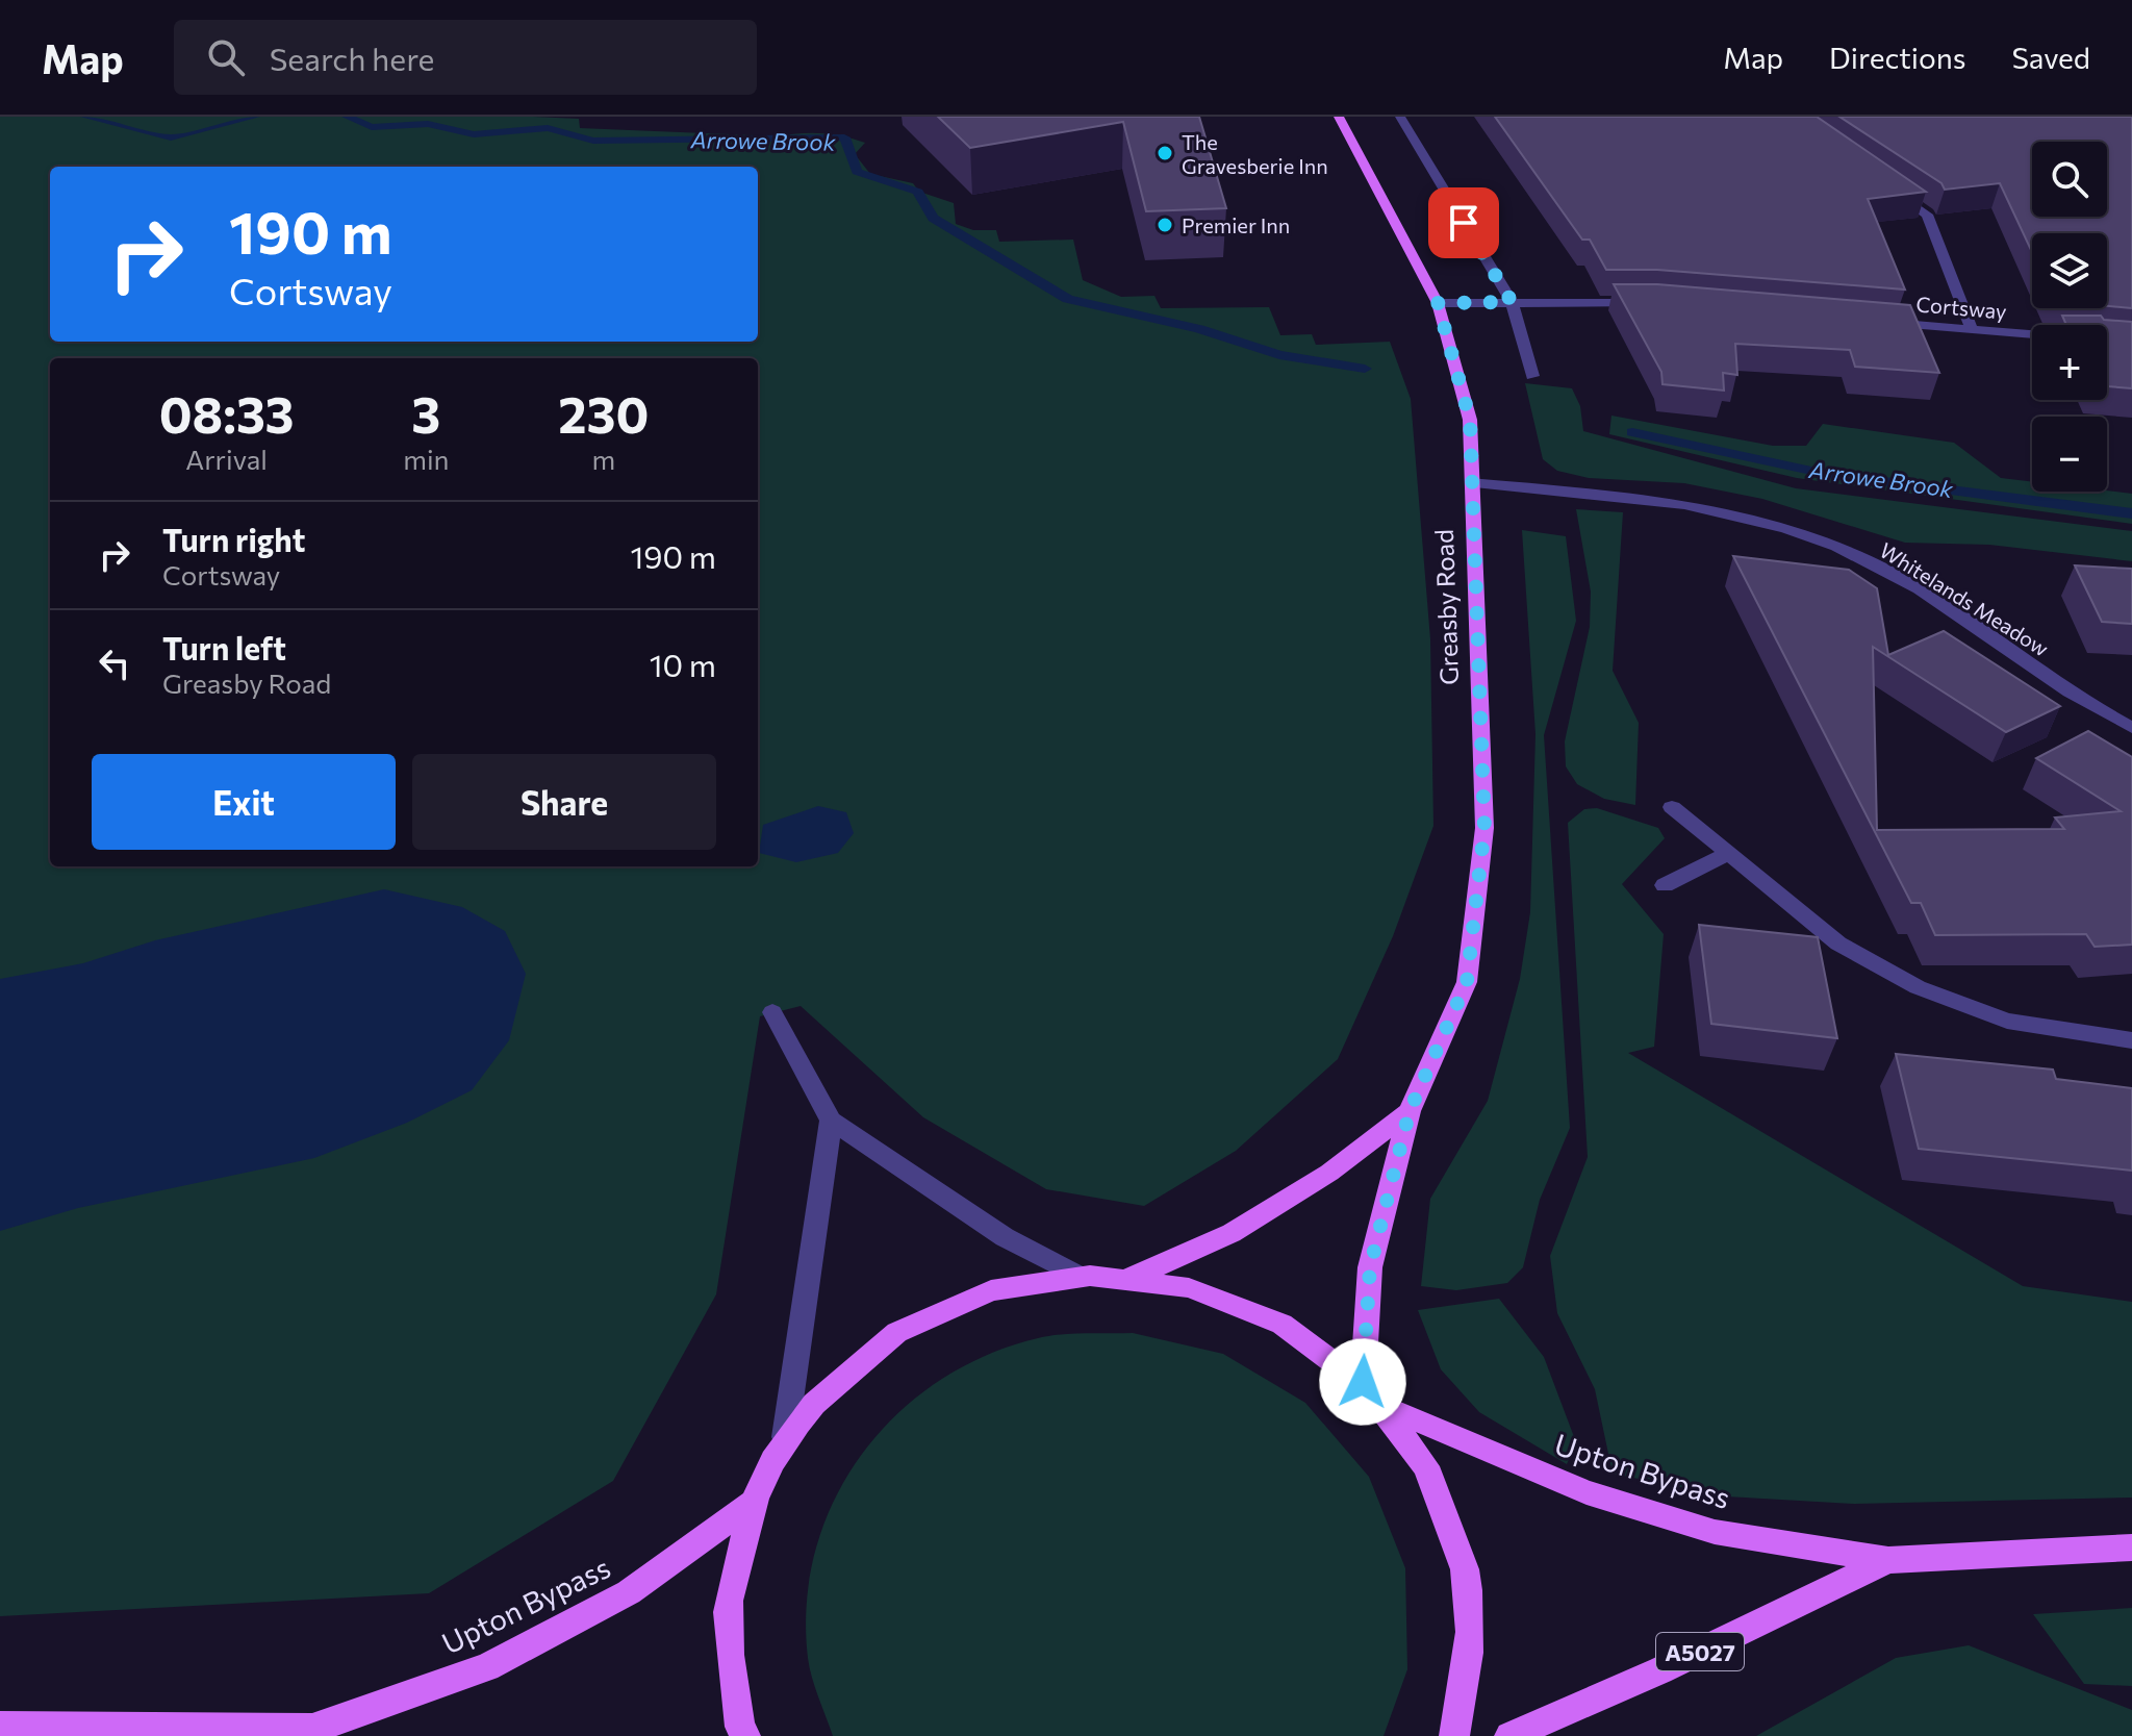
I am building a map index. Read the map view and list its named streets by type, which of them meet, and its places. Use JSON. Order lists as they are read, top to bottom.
{
  "streets": {
    "main road": ["Greasby Road", "Upton Bypass", "A5027"],
    "street": ["Cortsway", "Whitelands Meadow"]
  },
  "crossings": [
    ["Whitelands Meadow", "Greasby Road"]
  ],
  "water": ["Arrowe Brook"],
  "places": ["The Gravesberie Inn", "Premier Inn"],
  "page": {
    "header": "Map",
    "search": "Search here",
    "nav": ["Map", "Directions", "Saved"],
    "map_buttons": ["+", "−"],
    "turn": ["190 m", "Cortsway"],
    "eta": [
      "08:33",
      "Arrival",
      "3",
      "min",
      "230",
      "m"
    ],
    "list": [
      {
        "name": "Turn right",
        "note": "Cortsway",
        "value": "190 m"
      },
      {
        "name": "Turn left",
        "note": "Greasby Road",
        "value": "10 m"
      }
    ],
    "buttons": ["Exit", "Share"]
  }
}
